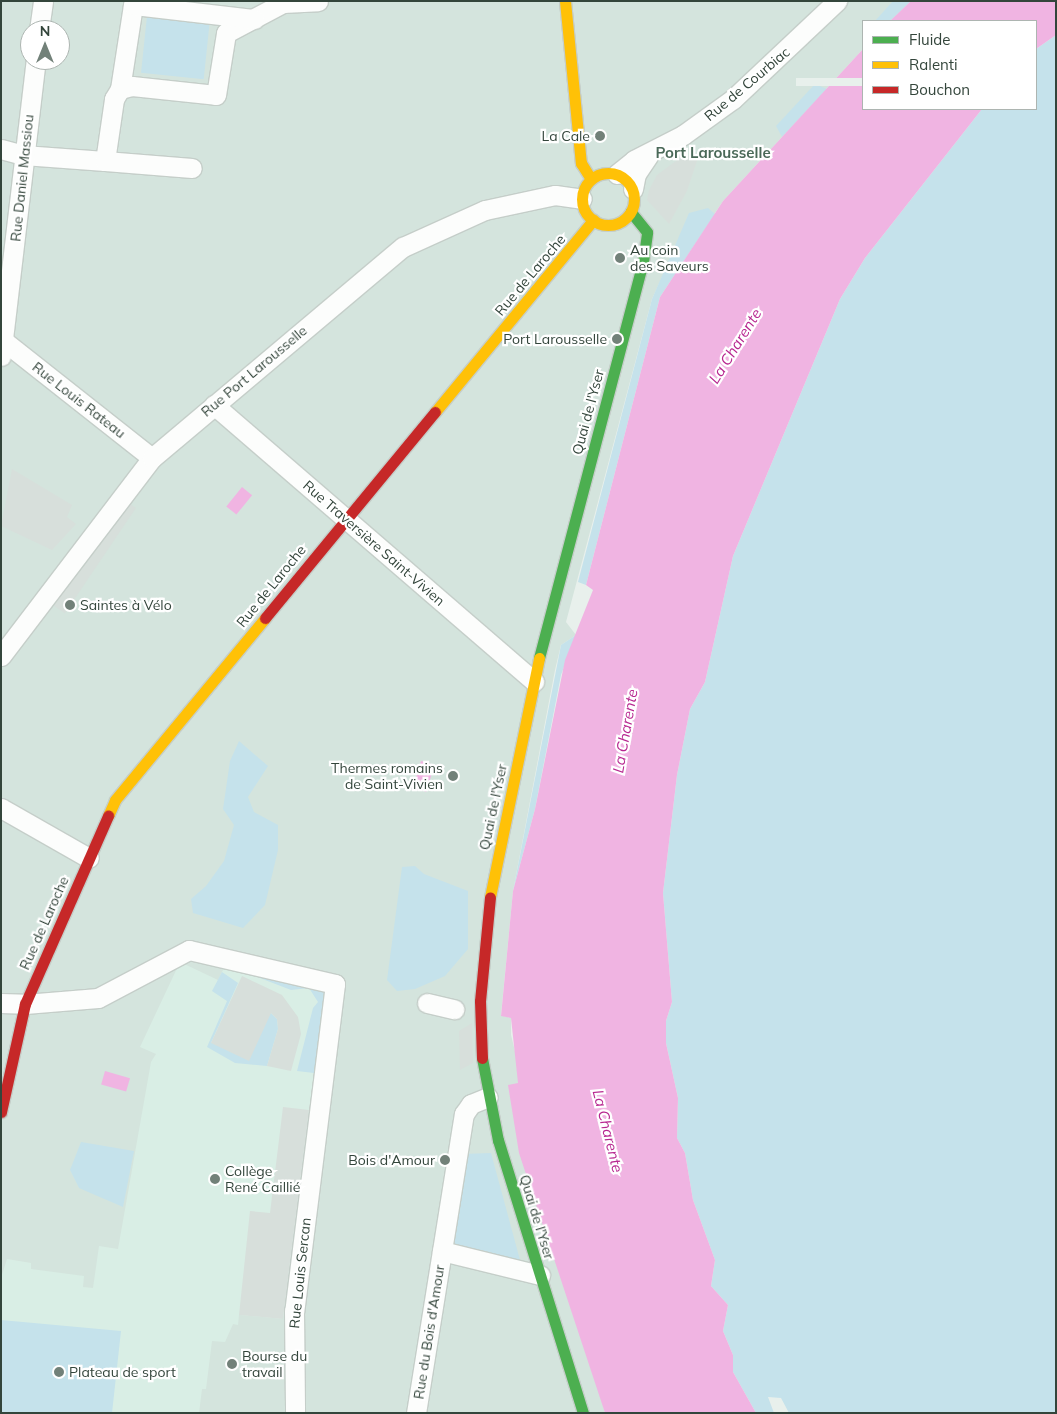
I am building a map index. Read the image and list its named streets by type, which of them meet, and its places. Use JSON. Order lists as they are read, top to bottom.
{
  "streets": {
    "street": [
      "Rue de Courbiac",
      "Rue Daniel Massiou",
      "Rue de Laroche",
      "Rue Port Larousselle",
      "Rue Louis Rateau",
      "Quai de l'Yser",
      "Rue Traversière Saint-Vivien",
      "Rue Louis Sercan",
      "Rue du Bois d'Amour"
    ]
  },
  "crossings": [
    ["Rue de Courbiac", "Rue de Laroche"],
    ["Rue de Courbiac", "Rue Port Larousselle"],
    ["Rue de Courbiac", "Quai de l'Yser"],
    ["Rue Daniel Massiou", "Rue Louis Rateau"],
    ["Rue de Laroche", "Rue Port Larousselle"],
    ["Rue de Laroche", "Quai de l'Yser"],
    ["Rue de Laroche", "Rue Traversière Saint-Vivien"],
    ["Rue de Laroche", "Rue Louis Sercan"],
    ["Rue Port Larousselle", "Rue Louis Rateau"],
    ["Rue Port Larousselle", "Quai de l'Yser"],
    ["Rue Port Larousselle", "Rue Traversière Saint-Vivien"],
    ["Quai de l'Yser", "Rue Traversière Saint-Vivien"],
    ["Quai de l'Yser", "Rue du Bois d'Amour"]
  ],
  "districts": ["Port Larousselle"],
  "water": ["La Charente"],
  "places": [
    "La Cale",
    "Au coin des Saveurs",
    "Port Larousselle",
    "Saintes à Vélo",
    "Thermes romains de Saint-Vivien",
    "Bois d'Amour",
    "Collège René Caillié",
    "Bourse du travail",
    "Plateau de sport"
  ],
  "legend": ["Fluide", "Ralenti", "Bouchon"],
  "north": "top"
}
